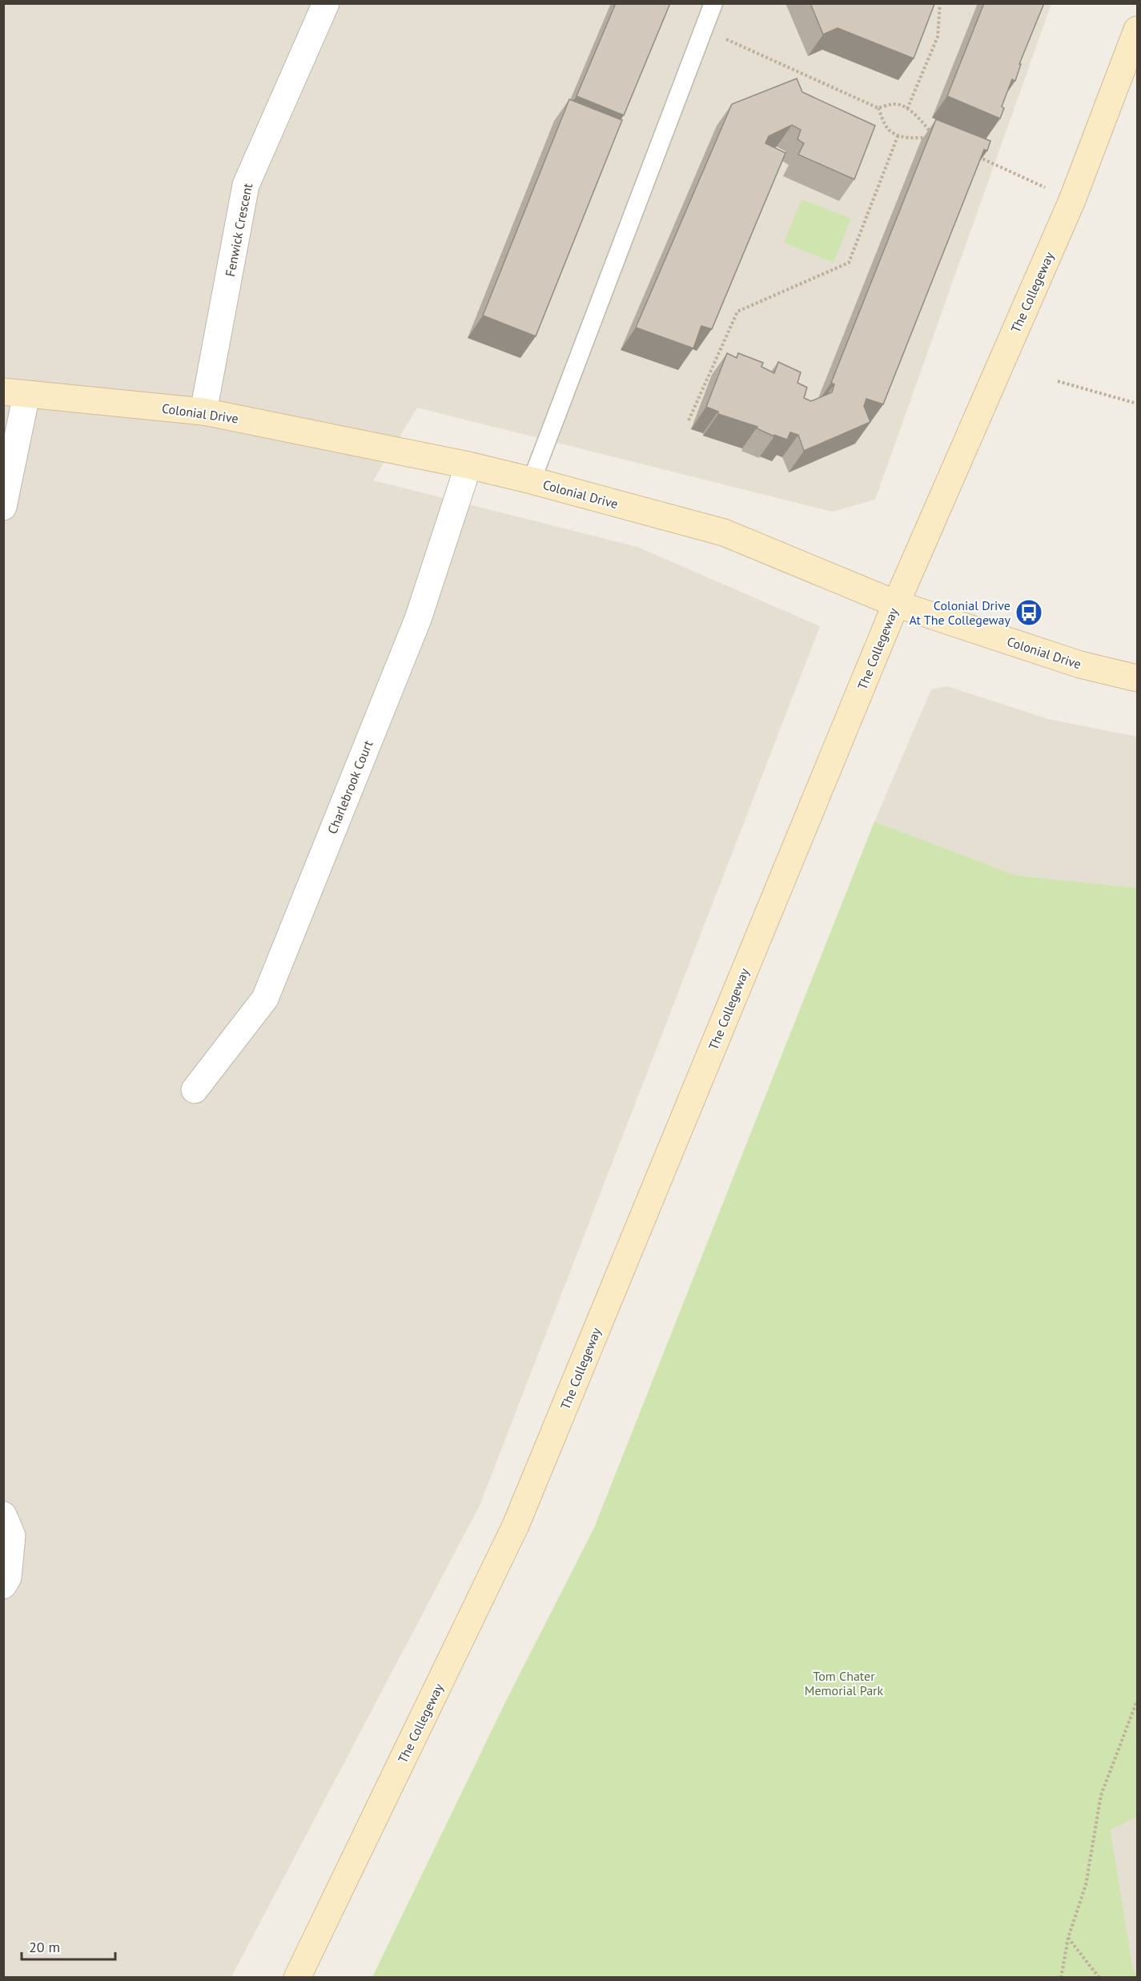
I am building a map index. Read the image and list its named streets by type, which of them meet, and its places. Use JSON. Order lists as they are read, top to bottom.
{
  "streets": {
    "street": [
      "Fenwick Crescent",
      "The Collegeway",
      "Colonial Drive",
      "Charlebrook Court"
    ]
  },
  "crossings": [
    ["Fenwick Crescent", "Colonial Drive"],
    ["The Collegeway", "Colonial Drive"],
    ["Colonial Drive", "Charlebrook Court"]
  ],
  "parks": ["Tom Chater Memorial Park"],
  "places": {
    "bus stop": ["Colonial Drive At The Collegeway"]
  },
  "scale_bar": "20 m"
}
